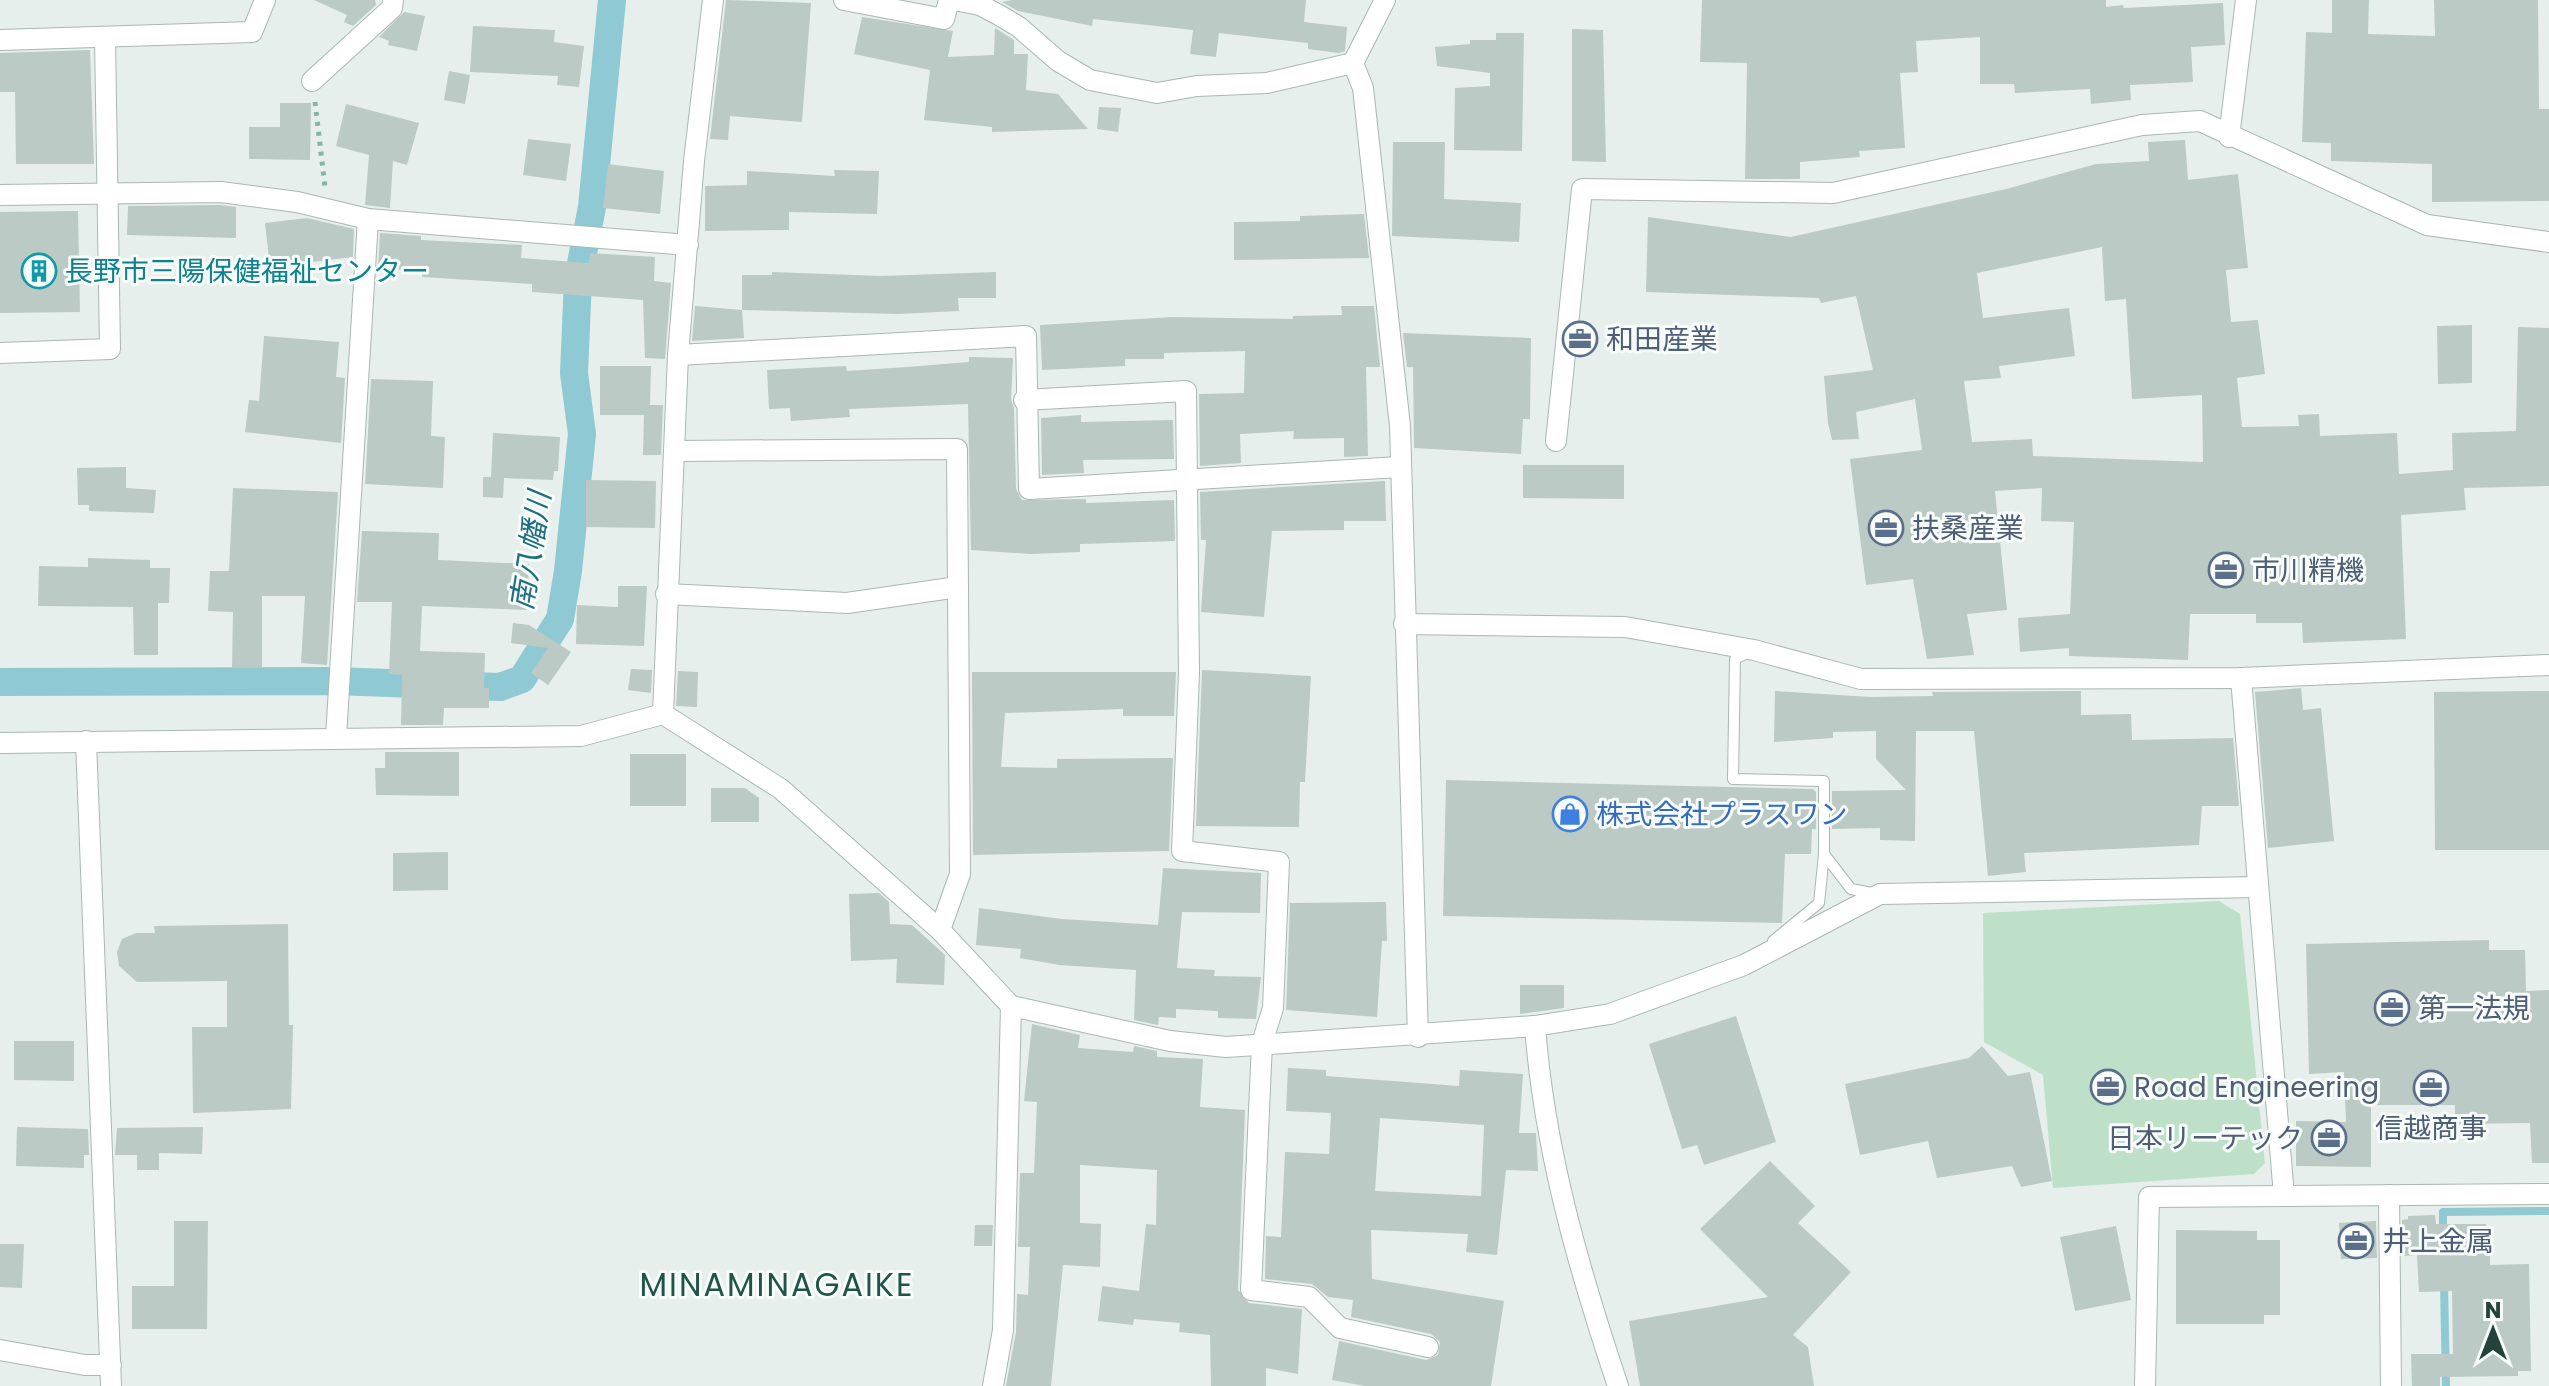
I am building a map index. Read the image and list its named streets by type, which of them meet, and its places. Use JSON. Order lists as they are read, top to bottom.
{
  "districts": ["MINAMINAGAIKE"],
  "water": ["南八幡川"],
  "places": {
    "building": ["長野市三陽保健福祉センター"],
    "office": [
      "和田産業",
      "扶桑産業",
      "市川精機",
      "第一法規",
      "Road Engineering",
      "信越商事",
      "日本リーテック",
      "井上金属"
    ],
    "shop": ["株式会社プラスワン"]
  },
  "north": "top"
}
